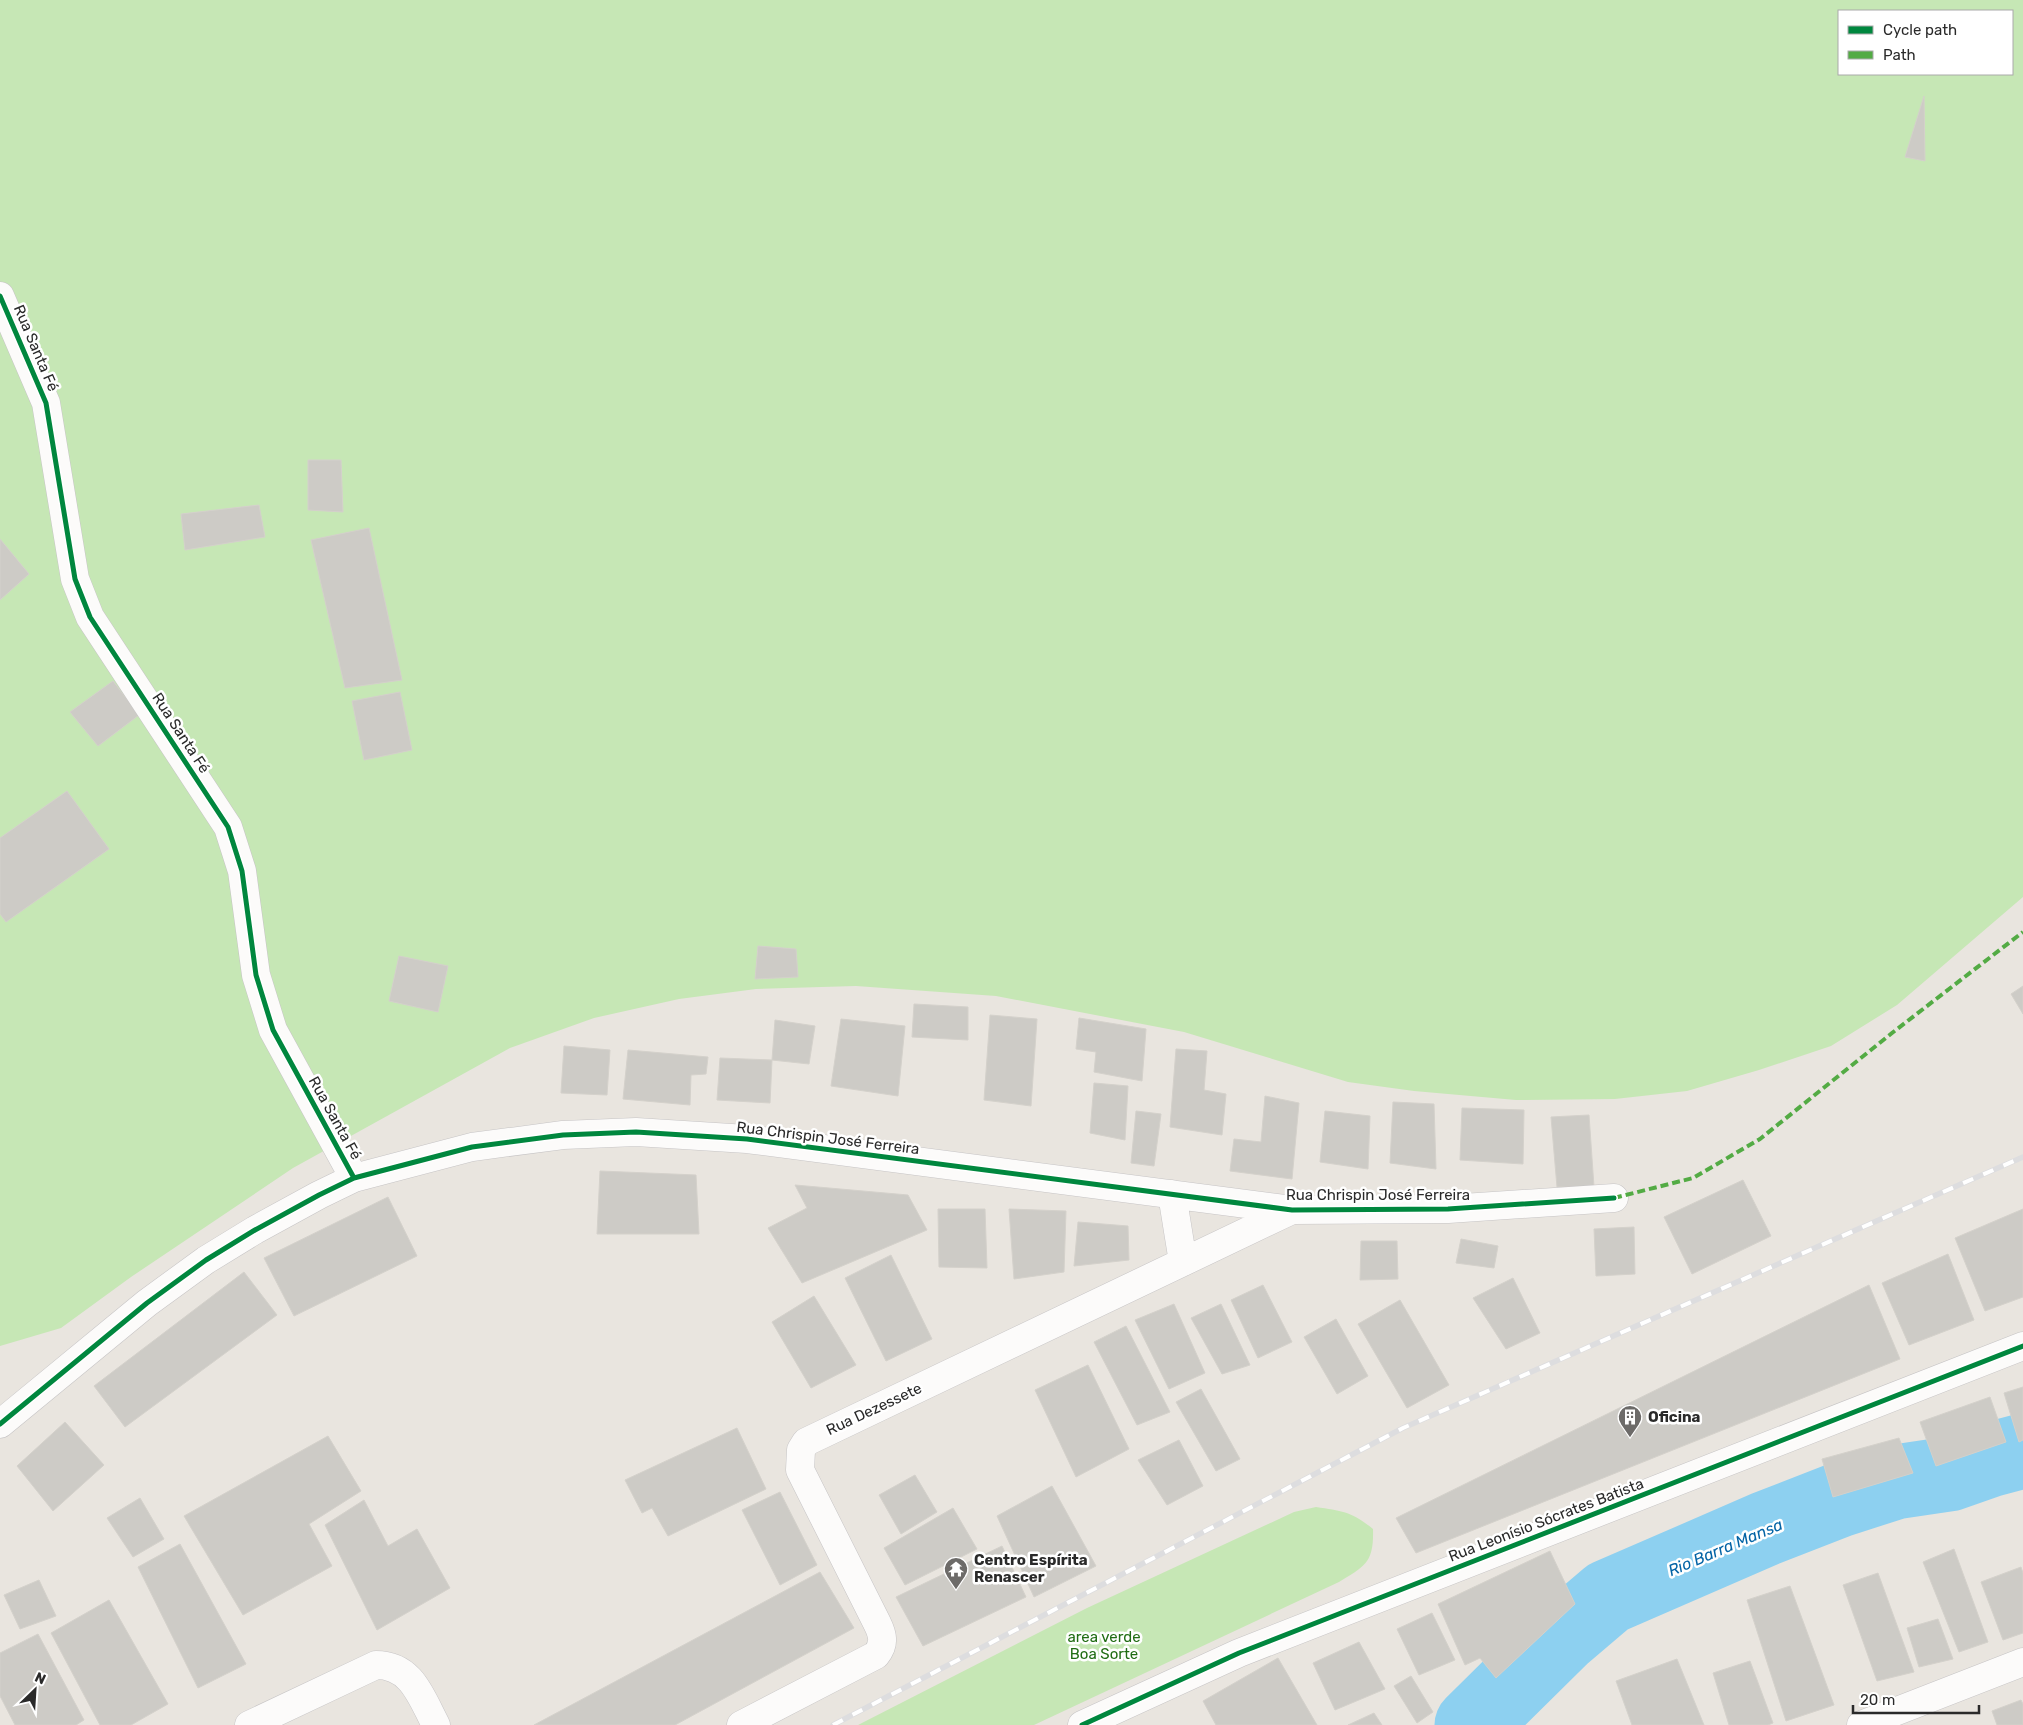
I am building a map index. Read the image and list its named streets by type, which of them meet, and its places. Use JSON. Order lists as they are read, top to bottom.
{
  "streets": {
    "street": [
      "Rua Santa Fé",
      "Rua Chrispin José Ferreira",
      "Rua Dezessete",
      "Rua Leonísio Sócrates Batista"
    ]
  },
  "crossings": [
    ["Rua Santa Fé", "Rua Chrispin José Ferreira"],
    ["Rua Chrispin José Ferreira", "Rua Dezessete"]
  ],
  "water": ["Rio Barra Mansa"],
  "parks": ["area verde Boa Sorte"],
  "places": {
    "building": ["Oficina"],
    "temple": ["Centro Espírita Renascer"]
  },
  "legend": ["Cycle path", "Path"],
  "scale_bar": "20 m",
  "north": "top right"
}
